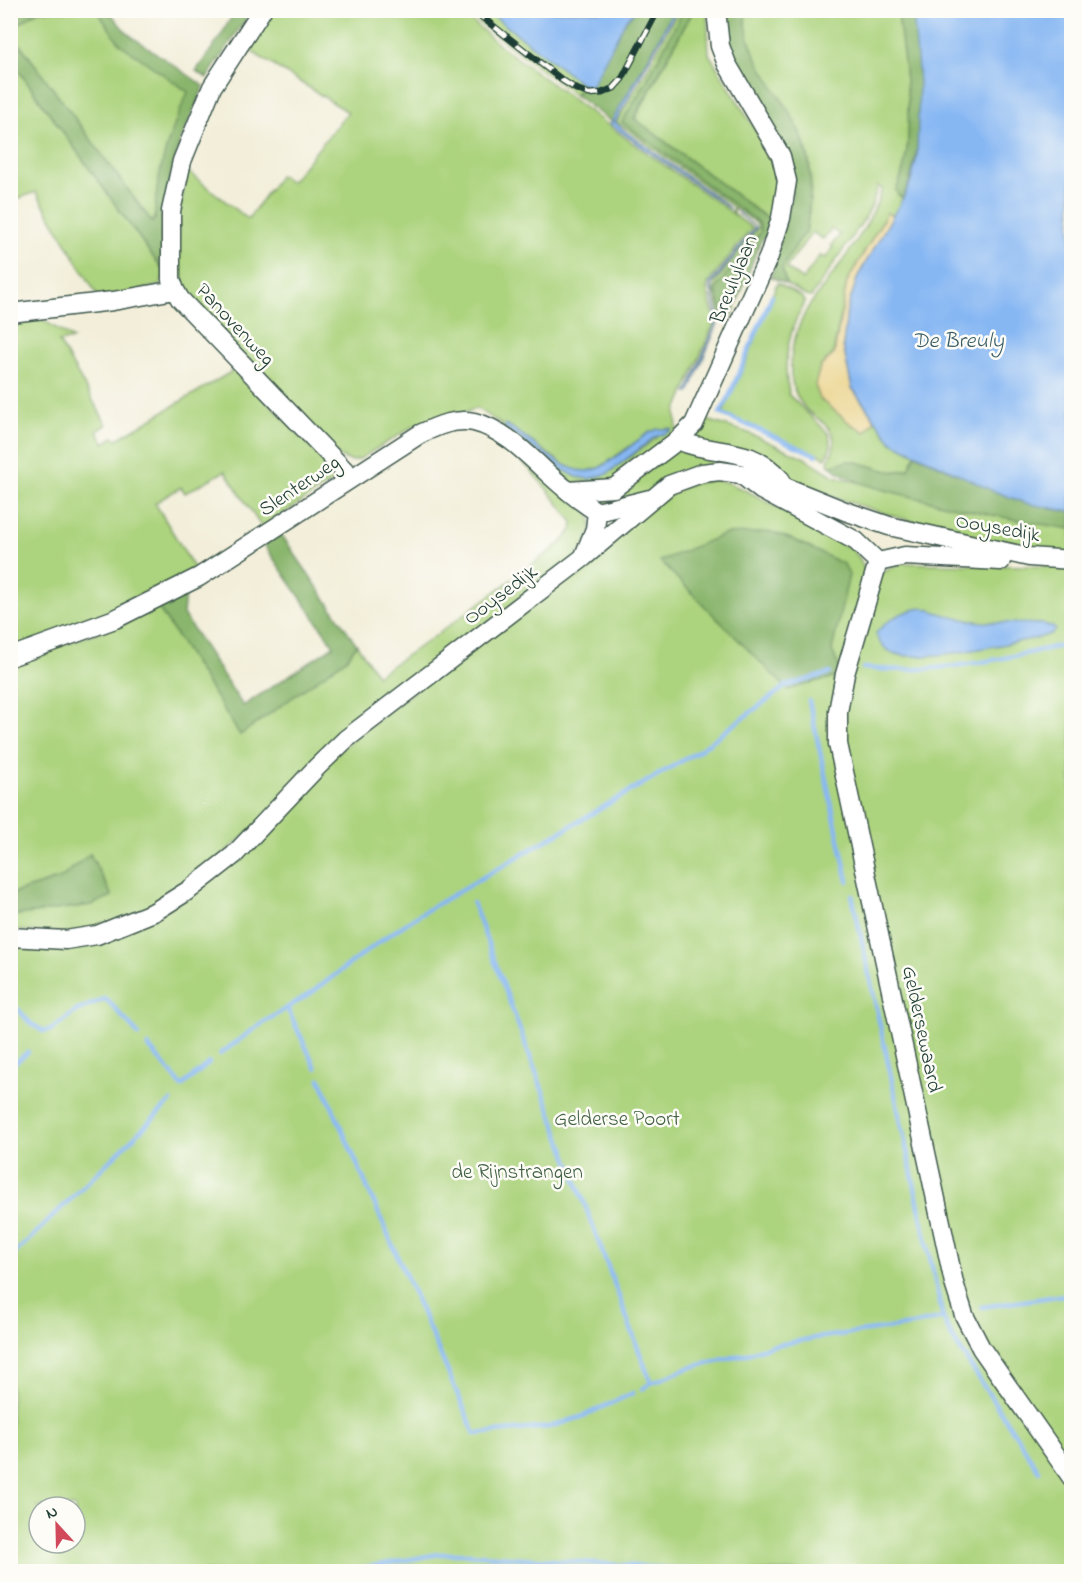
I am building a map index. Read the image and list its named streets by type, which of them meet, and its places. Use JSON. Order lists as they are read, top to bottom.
{
  "streets": {
    "street": [
      "Breulylaan",
      "Panovenweg",
      "Slenterweg",
      "Ooysedijk",
      "Geldersewaard"
    ]
  },
  "crossings": [
    ["Breulylaan", "Slenterweg"],
    ["Panovenweg", "Slenterweg"]
  ],
  "water": ["De Breuly"],
  "parks": ["Gelderse Poort", "de Rijnstrangen"],
  "north": "top"
}
